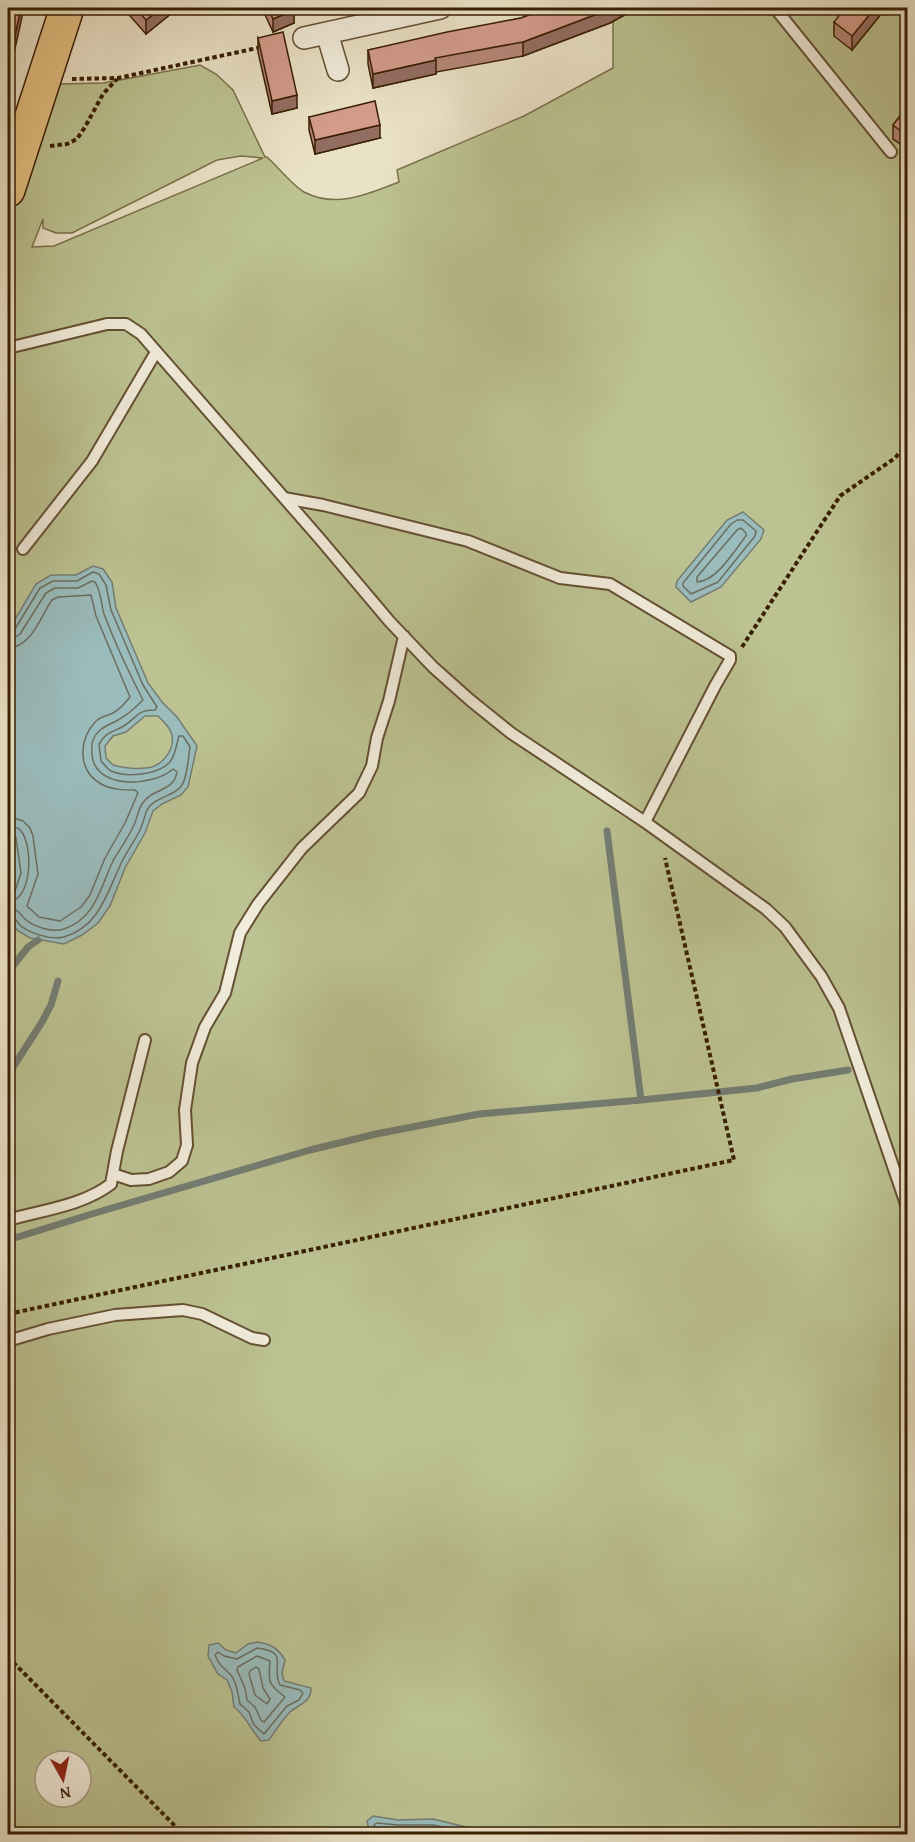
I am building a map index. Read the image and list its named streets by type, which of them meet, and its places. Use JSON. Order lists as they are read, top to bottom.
{
  "north": "bottom"
}
